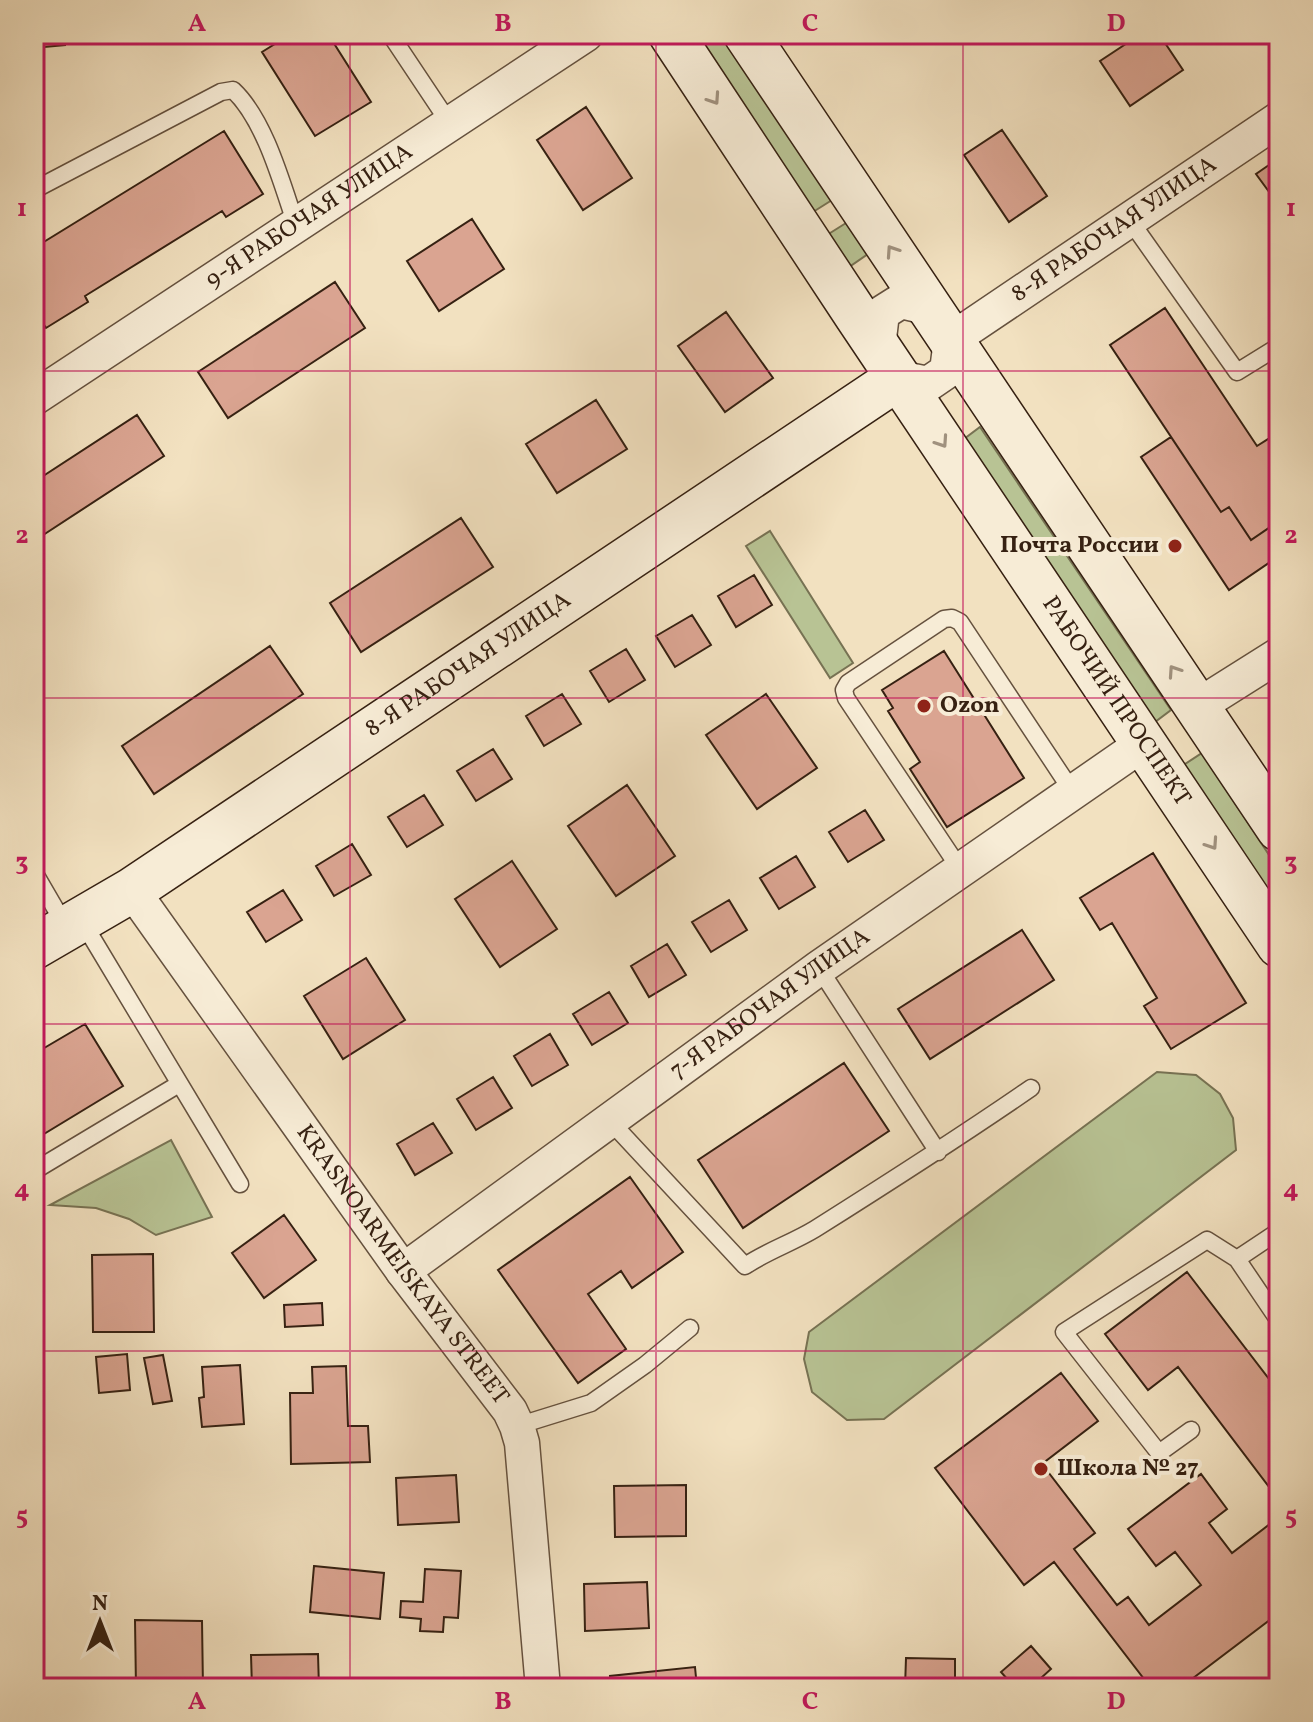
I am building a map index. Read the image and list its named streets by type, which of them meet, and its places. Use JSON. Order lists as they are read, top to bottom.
{
  "streets": {
    "street": [
      "9-Я РАБОЧАЯ УЛИЦА",
      "8-Я РАБОЧАЯ УЛИЦА",
      "РАБОЧИЙ ПРОСПЕКТ",
      "7-Я РАБОЧАЯ УЛИЦА",
      "KRASNOARMEISKAYA STREET"
    ]
  },
  "crossings": [
    ["8-Я РАБОЧАЯ УЛИЦА", "РАБОЧИЙ ПРОСПЕКТ"],
    ["8-Я РАБОЧАЯ УЛИЦА", "KRASNOARMEISKAYA STREET"],
    ["РАБОЧИЙ ПРОСПЕКТ", "7-Я РАБОЧАЯ УЛИЦА"],
    ["7-Я РАБОЧАЯ УЛИЦА", "KRASNOARMEISKAYA STREET"]
  ],
  "places": ["Почта России", "Ozon", "Школа № 27"],
  "north": "top",
  "grid": {
    "columns": [
      "A",
      "B",
      "C",
      "D"
    ],
    "rows": [
      "1",
      "2",
      "3",
      "4",
      "5"
    ]
  }
}
